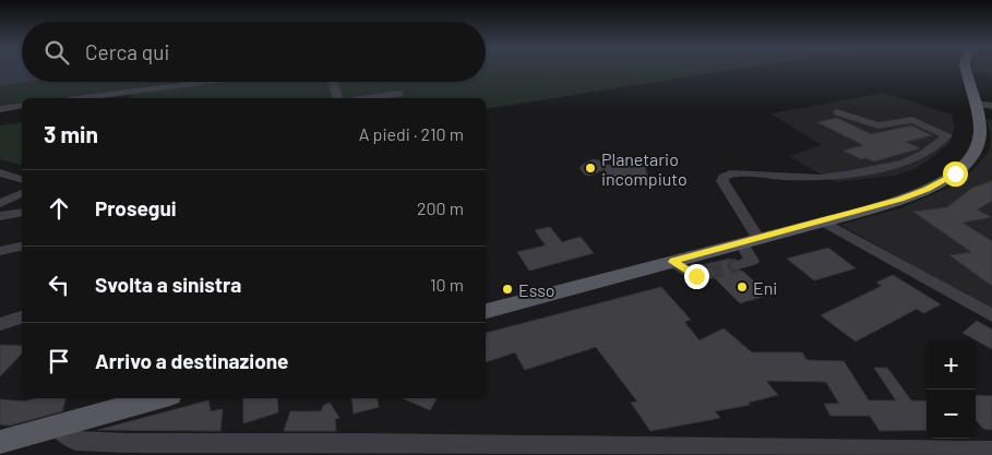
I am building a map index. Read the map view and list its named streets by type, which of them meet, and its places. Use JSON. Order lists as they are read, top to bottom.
{
  "places": ["Planetario incompiuto", "Eni", "Esso"],
  "page": {
    "search": "Cerca qui",
    "heading": ["3 min", "A piedi · 210 m"],
    "list": [
      ["Prosegui", "200 m"],
      ["Svolta a sinistra", "10 m"],
      "Arrivo a destinazione"
    ],
    "map_buttons": ["+", "−"]
  }
}
